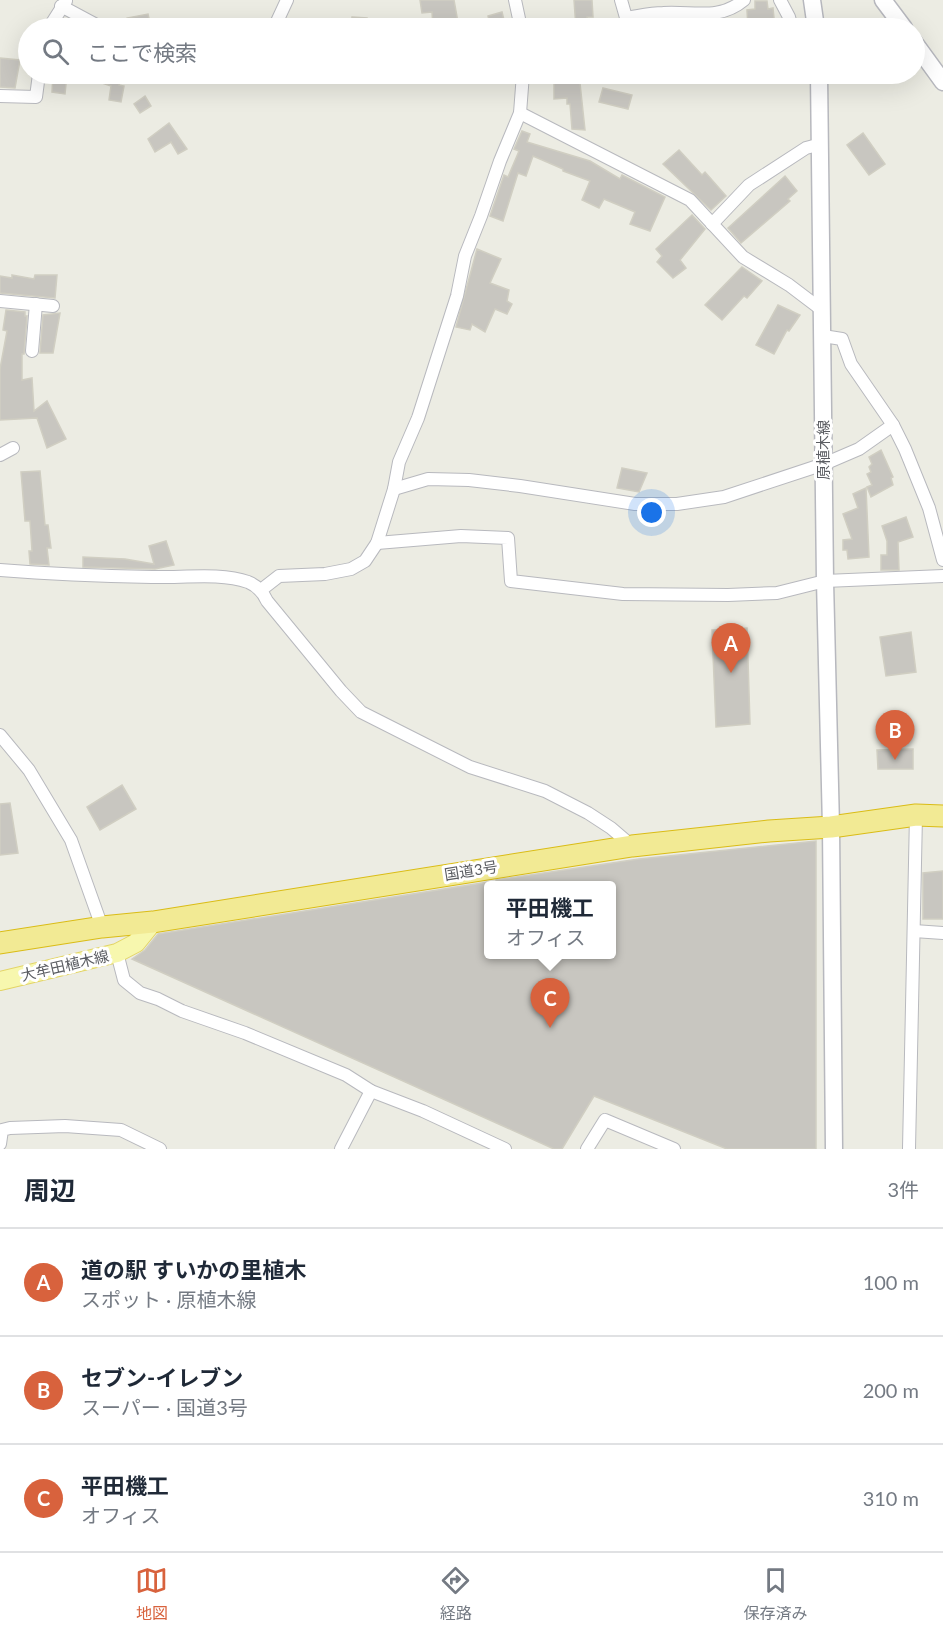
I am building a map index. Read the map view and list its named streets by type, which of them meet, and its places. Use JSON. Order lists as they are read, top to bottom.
{
  "streets": {
    "highway": ["国道3号"],
    "main road": ["原植木線", "大牟田植木線"]
  },
  "crossings": [
    ["原植木線", "国道3号"],
    ["国道3号", "大牟田植木線"]
  ],
  "page": {
    "search": "ここで検索",
    "pins": ["A", "B", "C"],
    "popup": ["平田機工", "オフィス"],
    "heading": ["周辺", "3件"],
    "list": [
      {
        "mark": "A",
        "name": "道の駅 すいかの里植木",
        "note": "スポット · 原植木線",
        "value": "100 m"
      },
      {
        "mark": "B",
        "name": "セブン-イレブン",
        "note": "スーパー · 国道3号",
        "value": "200 m"
      },
      {
        "mark": "C",
        "name": "平田機工",
        "note": "オフィス",
        "value": "310 m"
      }
    ],
    "nav": ["地図", "経路", "保存済み"]
  }
}
